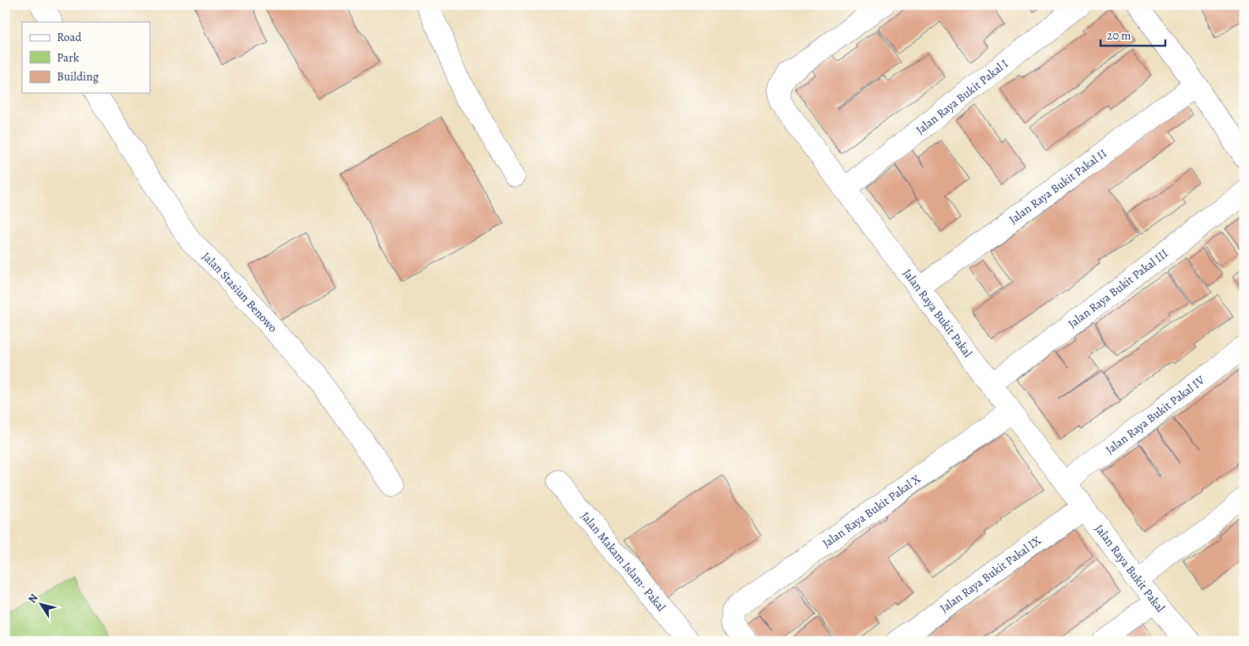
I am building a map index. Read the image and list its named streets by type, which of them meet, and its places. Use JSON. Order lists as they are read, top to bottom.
{
  "streets": {
    "street": [
      "Jalan Raya Bukit Pakal I",
      "Jalan Raya Bukit Pakal II",
      "Jalan Raya Bukit Pakal III",
      "Jalan Stasiun Benowo",
      "Jalan Raya Bukit Pakal",
      "Jalan Raya Bukit Pakal IV",
      "Jalan Raya Bukit Pakal X",
      "Jalan Makam Islam- Pakal",
      "Jalan Raya Bukit Pakal IX"
    ]
  },
  "crossings": [
    ["Jalan Raya Bukit Pakal I", "Jalan Raya Bukit Pakal"],
    ["Jalan Raya Bukit Pakal II", "Jalan Raya Bukit Pakal"],
    ["Jalan Raya Bukit Pakal III", "Jalan Raya Bukit Pakal"],
    ["Jalan Raya Bukit Pakal", "Jalan Raya Bukit Pakal IV"],
    ["Jalan Raya Bukit Pakal", "Jalan Raya Bukit Pakal X"],
    ["Jalan Raya Bukit Pakal", "Jalan Raya Bukit Pakal IX"]
  ],
  "legend": ["Road", "Park", "Building"],
  "scale_bar": "20 m",
  "north": "top left"
}
